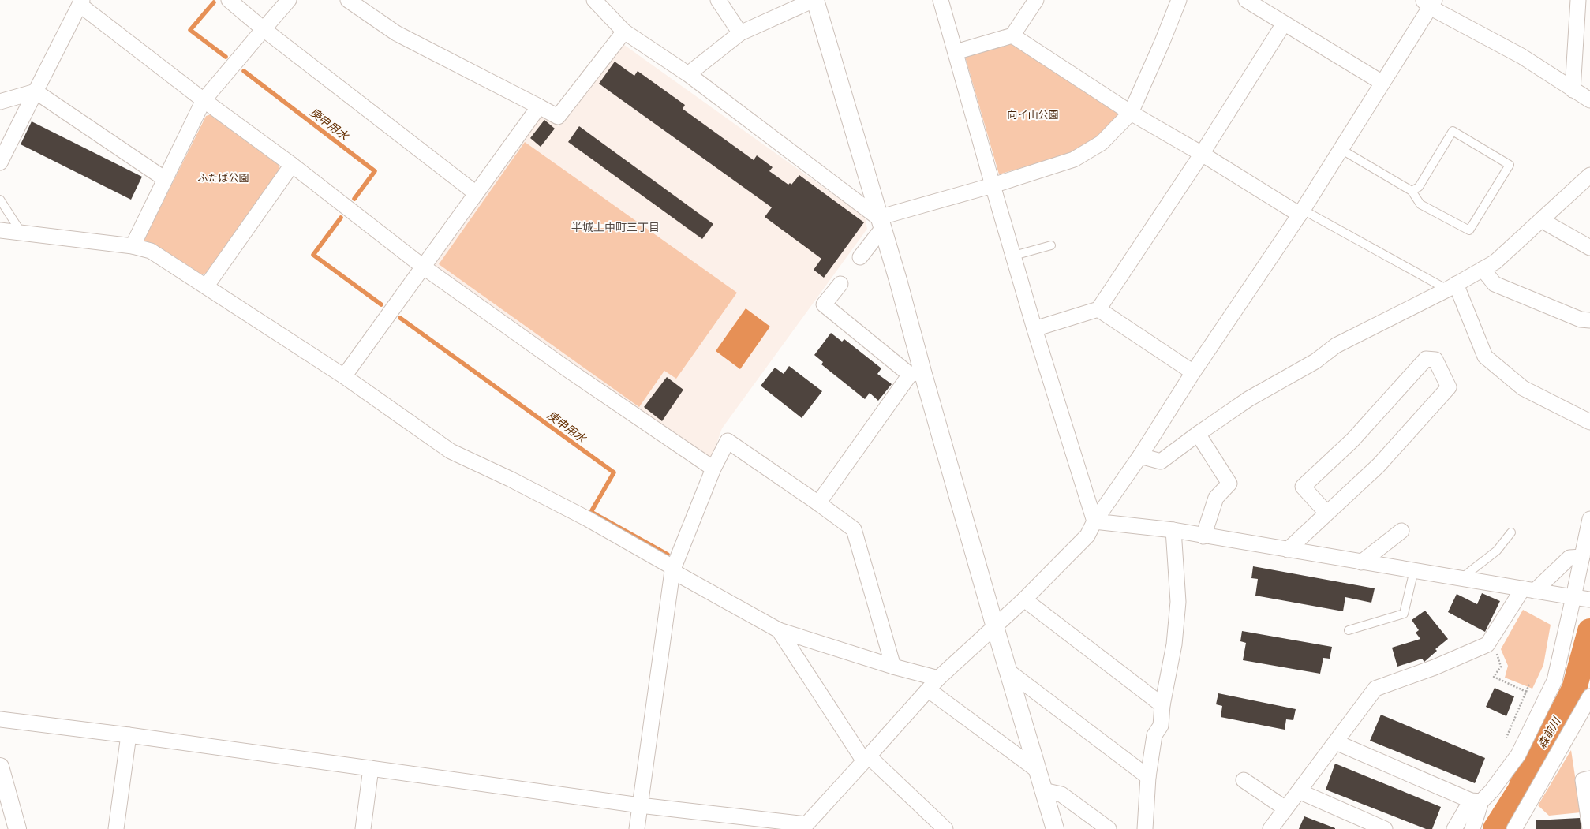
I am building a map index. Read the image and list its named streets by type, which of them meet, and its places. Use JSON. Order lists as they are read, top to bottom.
{
  "districts": ["半城土中町三丁目"],
  "water": ["庚申用水", "森前川"],
  "parks": ["向イ山公園", "ふたば公園"]
}
